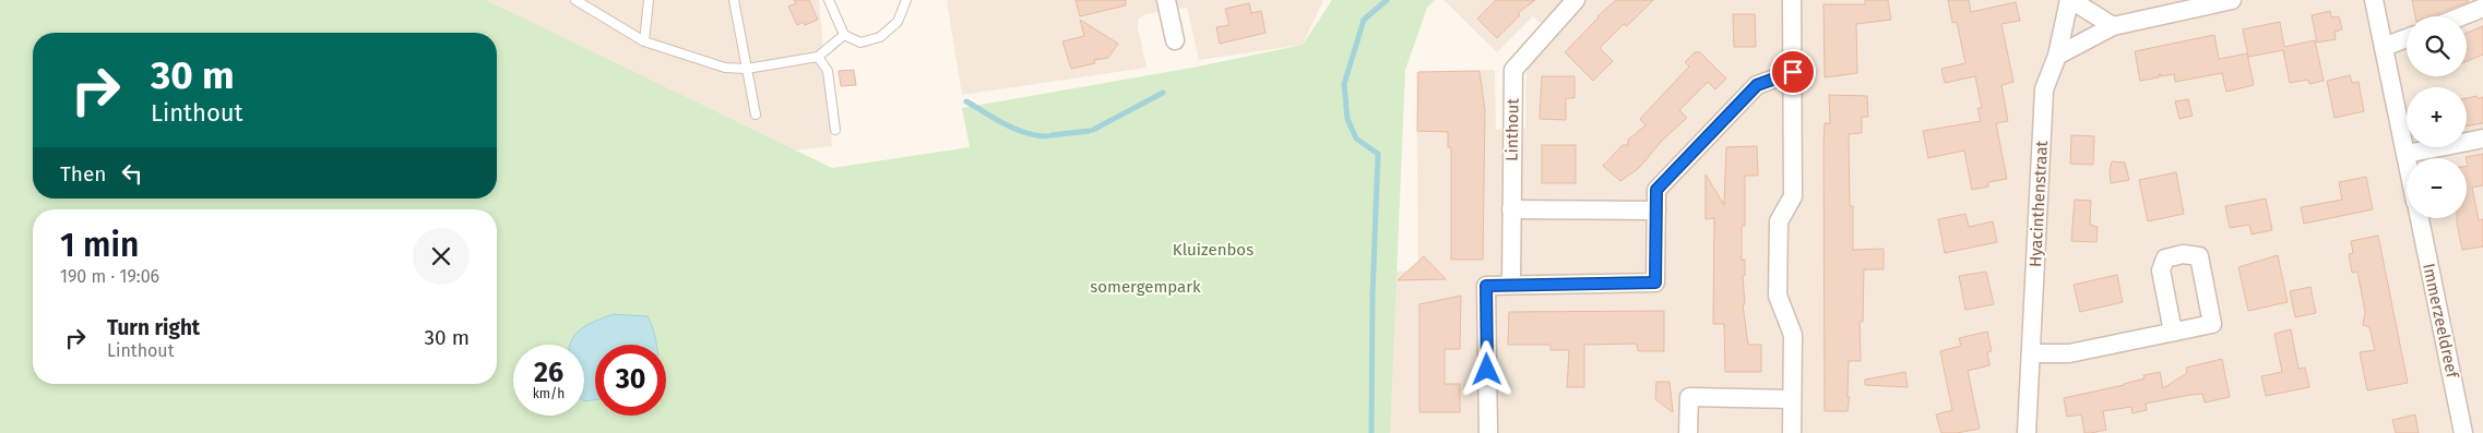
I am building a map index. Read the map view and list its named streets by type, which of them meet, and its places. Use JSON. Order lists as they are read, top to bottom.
{
  "streets": {
    "street": ["Linthout", "Hyacinthenstraat", "Immerzeeldreef"]
  },
  "parks": ["Kluizenbos", "somergempark"],
  "page": {
    "map_buttons": ["+", "−"],
    "turn": ["30 m", "Linthout"],
    "then": "Then",
    "heading": ["1 min", "190 m · 19:06"],
    "list": [
      {
        "name": "Turn right",
        "note": "Linthout",
        "value": "30 m"
      }
    ],
    "speed": "26 km/h",
    "limit": "30"
  }
}
